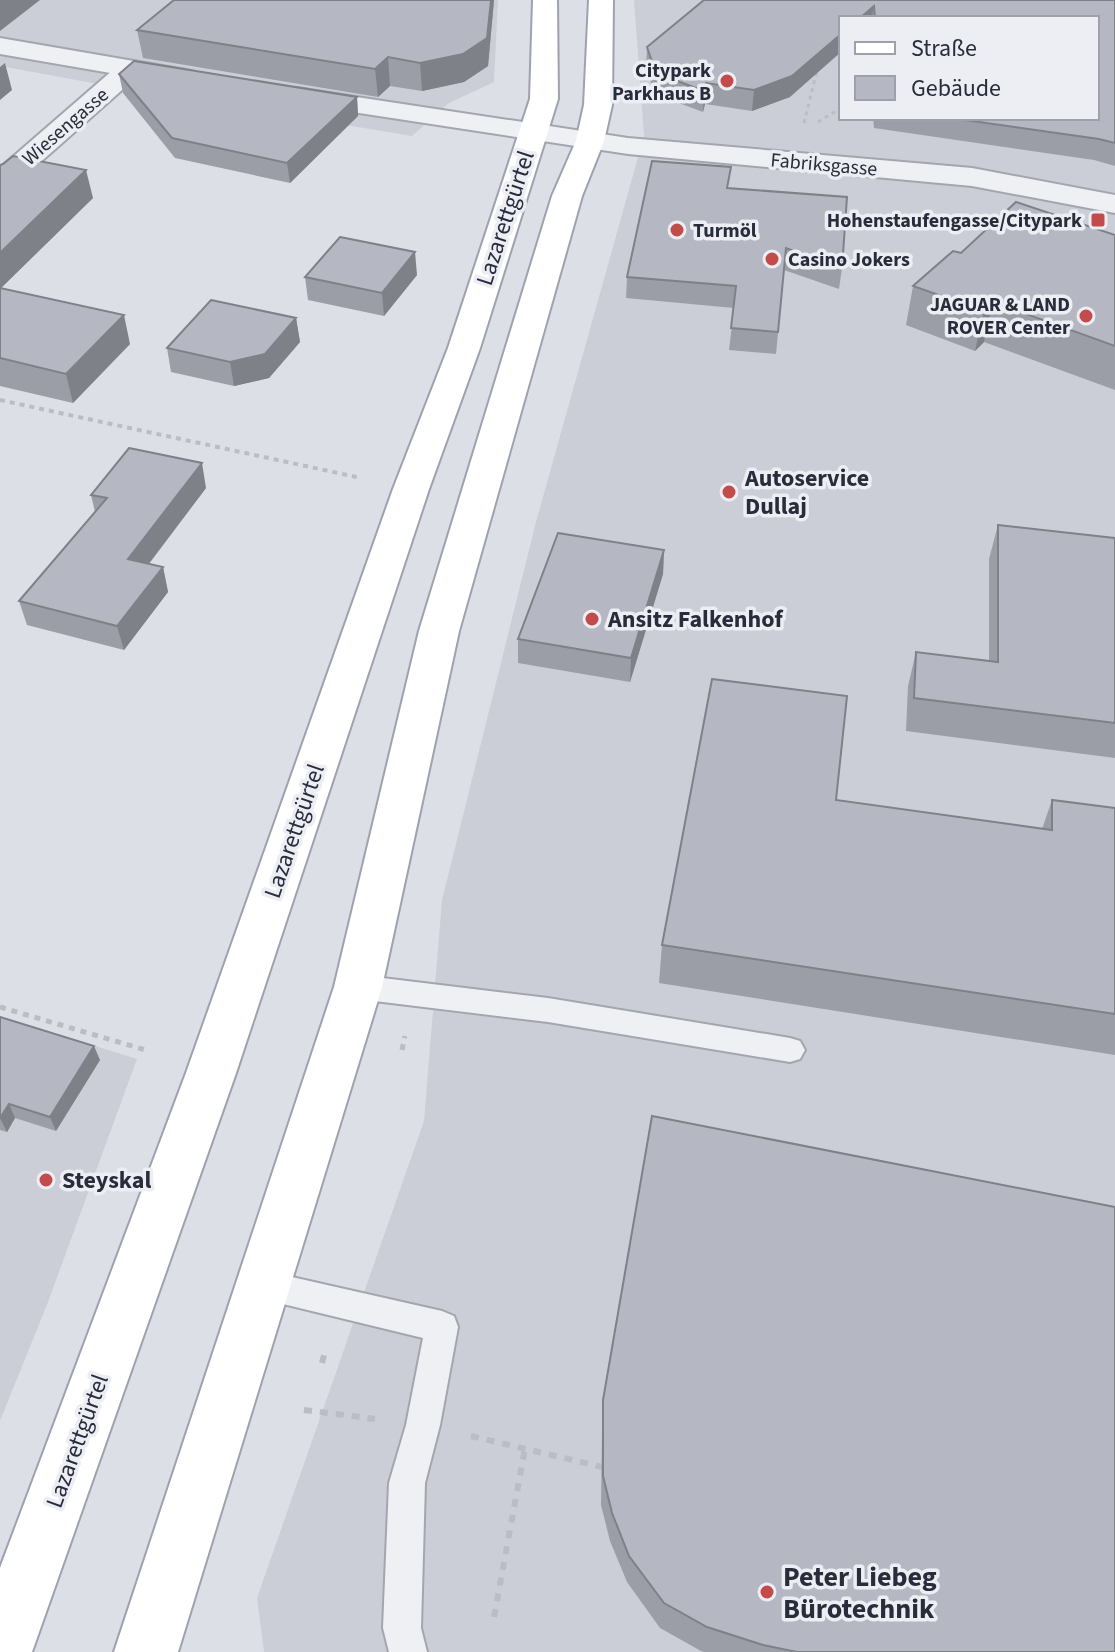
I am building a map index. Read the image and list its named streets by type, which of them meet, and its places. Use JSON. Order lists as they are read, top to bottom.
{
  "streets": {
    "main road": ["Lazarettgürtel"],
    "street": ["Wiesengasse", "Fabriksgasse"]
  },
  "crossings": [
    ["Fabriksgasse", "Lazarettgürtel"]
  ],
  "places": {
    "other": [
      "Citypark Parkhaus B",
      "Turmöl",
      "Casino Jokers",
      "JAGUAR & LAND ROVER Center",
      "Autoservice Dullaj",
      "Ansitz Falkenhof",
      "Steyskal",
      "Peter Liebeg Bürotechnik"
    ],
    "transit": ["Hohenstaufengasse/Citypark"]
  },
  "legend": ["Straße", "Gebäude"]
}
